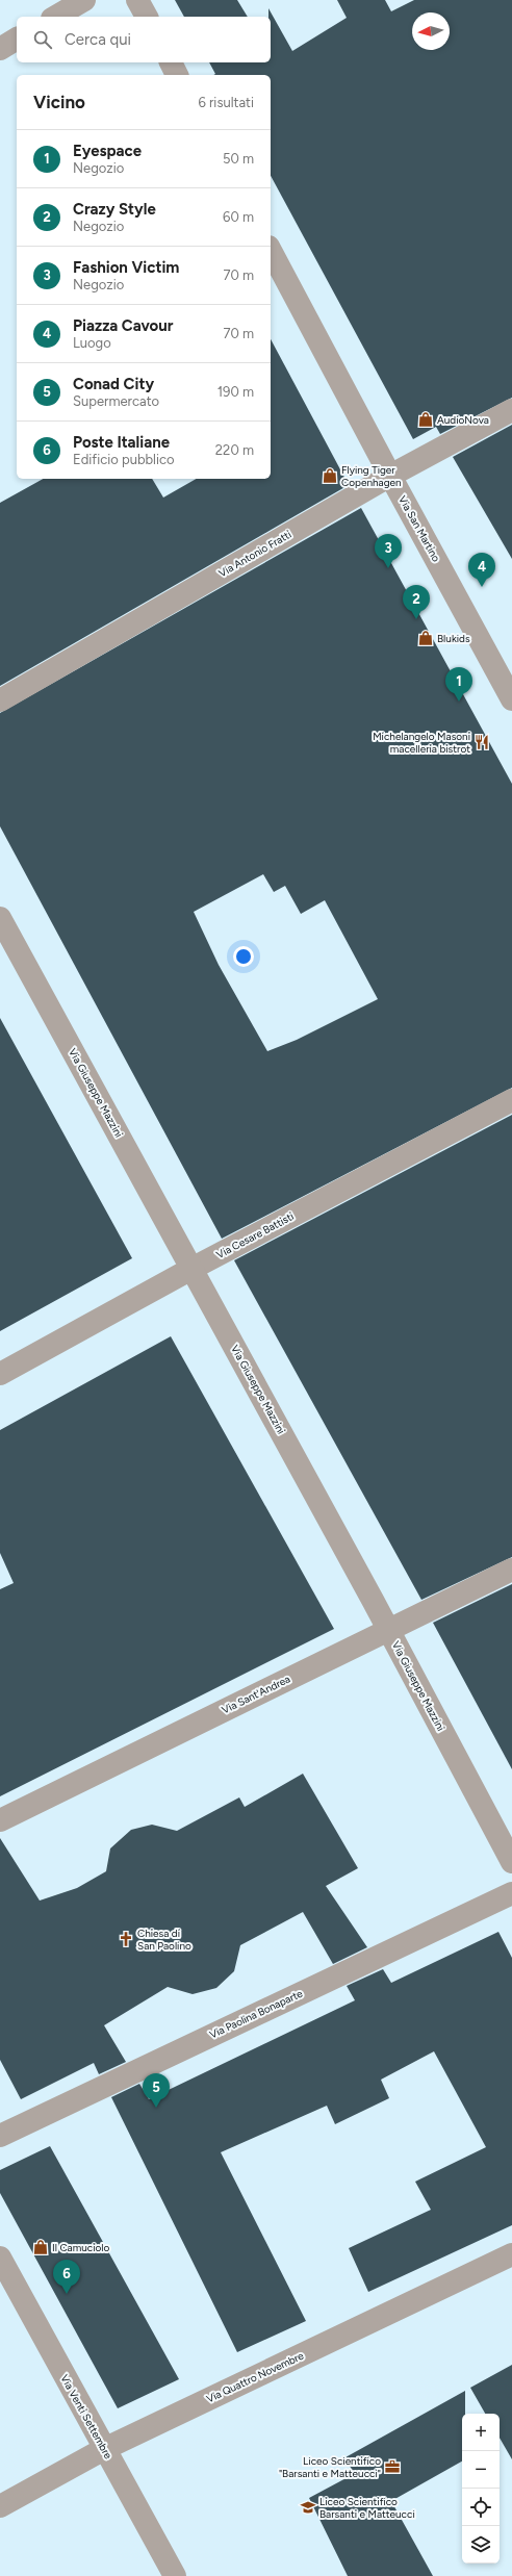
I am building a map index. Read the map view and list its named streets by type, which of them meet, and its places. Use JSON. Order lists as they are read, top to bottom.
{
  "streets": {
    "street": [
      "Via San Martino",
      "Via Antonio Fratti",
      "Via Giuseppe Mazzini",
      "Via Cesare Battisti",
      "Via Sant'Andrea",
      "Via Paolina Bonaparte",
      "Via Quattro Novembre",
      "Via Venti Settembre"
    ]
  },
  "crossings": [
    ["Via San Martino", "Via Antonio Fratti"],
    ["Via Giuseppe Mazzini", "Via Cesare Battisti"],
    ["Via Giuseppe Mazzini", "Via Sant'Andrea"],
    ["Via Quattro Novembre", "Via Venti Settembre"]
  ],
  "places": {
    "shop": [
      "AudioNova",
      "Flying Tiger Copenhagen",
      "Blukids",
      "Il Camuciolo"
    ],
    "restaurant": ["Michelangelo Masoni macelleria bistrot"],
    "church": ["Chiesa di San Paolino"],
    "office": ["Liceo Scientifico \"Barsanti e Matteucci\""],
    "school or university": ["Liceo Scientifico Barsanti e Matteucci"]
  },
  "north": "left",
  "page": {
    "search": "Cerca qui",
    "heading": ["Vicino", "6 risultati"],
    "list": [
      {
        "mark": "1",
        "name": "Eyespace",
        "note": "Negozio",
        "value": "50 m"
      },
      {
        "mark": "2",
        "name": "Crazy Style",
        "note": "Negozio",
        "value": "60 m"
      },
      {
        "mark": "3",
        "name": "Fashion Victim",
        "note": "Negozio",
        "value": "70 m"
      },
      {
        "mark": "4",
        "name": "Piazza Cavour",
        "note": "Luogo",
        "value": "70 m"
      },
      {
        "mark": "5",
        "name": "Conad City",
        "note": "Supermercato",
        "value": "190 m"
      },
      {
        "mark": "6",
        "name": "Poste Italiane",
        "note": "Edificio pubblico",
        "value": "220 m"
      }
    ],
    "pins": [
      "3",
      "4",
      "2",
      "1",
      "5",
      "6"
    ],
    "map_buttons": ["+", "−"]
  }
}
